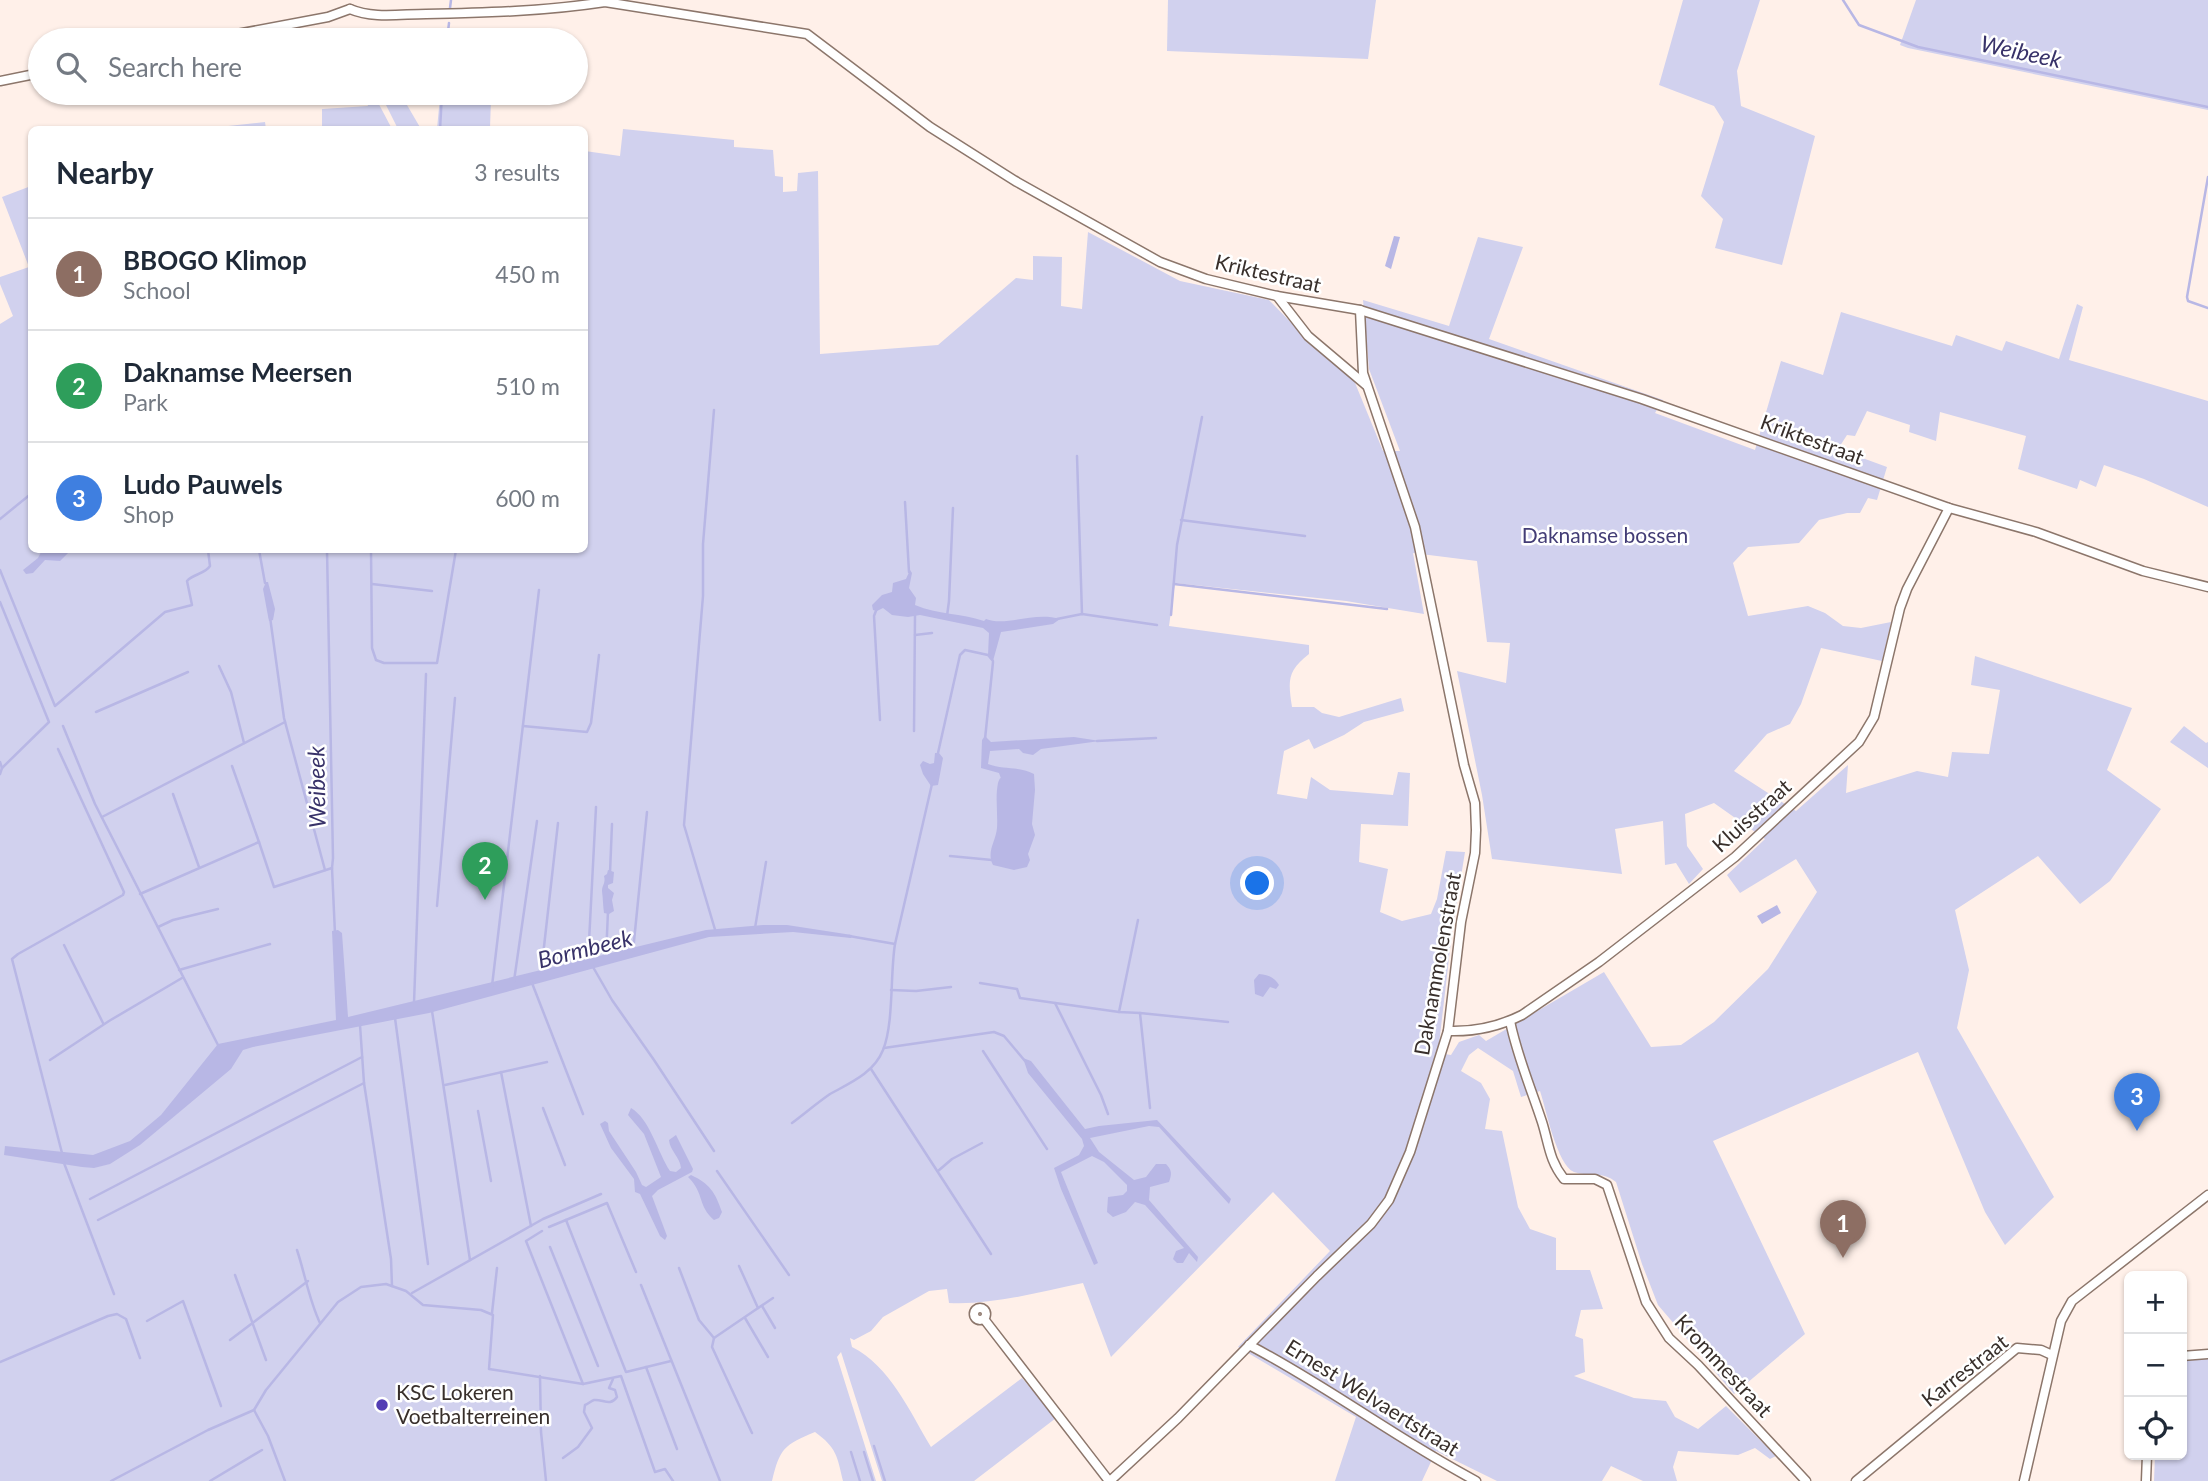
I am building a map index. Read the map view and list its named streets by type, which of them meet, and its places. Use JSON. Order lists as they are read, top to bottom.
{
  "streets": {
    "street": [
      "Kriktestraat",
      "Kluisstraat",
      "Daknammolenstraat",
      "Krommestraat",
      "Karrestraat",
      "Ernest Welvaertstraat"
    ]
  },
  "crossings": [
    ["Kriktestraat", "Kluisstraat"],
    ["Kriktestraat", "Daknammolenstraat"],
    ["Kluisstraat", "Daknammolenstraat"],
    ["Kluisstraat", "Krommestraat"],
    ["Daknammolenstraat", "Ernest Welvaertstraat"]
  ],
  "water": ["Weibeek", "Bormbeek"],
  "parks": ["Daknamse bossen"],
  "places": ["KSC Lokeren Voetbalterreinen"],
  "page": {
    "search": "Search here",
    "heading": ["Nearby", "3 results"],
    "list": [
      {
        "mark": "1",
        "name": "BBOGO Klimop",
        "note": "School",
        "value": "450 m"
      },
      {
        "mark": "2",
        "name": "Daknamse Meersen",
        "note": "Park",
        "value": "510 m"
      },
      {
        "mark": "3",
        "name": "Ludo Pauwels",
        "note": "Shop",
        "value": "600 m"
      }
    ],
    "pins": ["2", "3", "1"],
    "map_buttons": ["+", "−"]
  }
}
